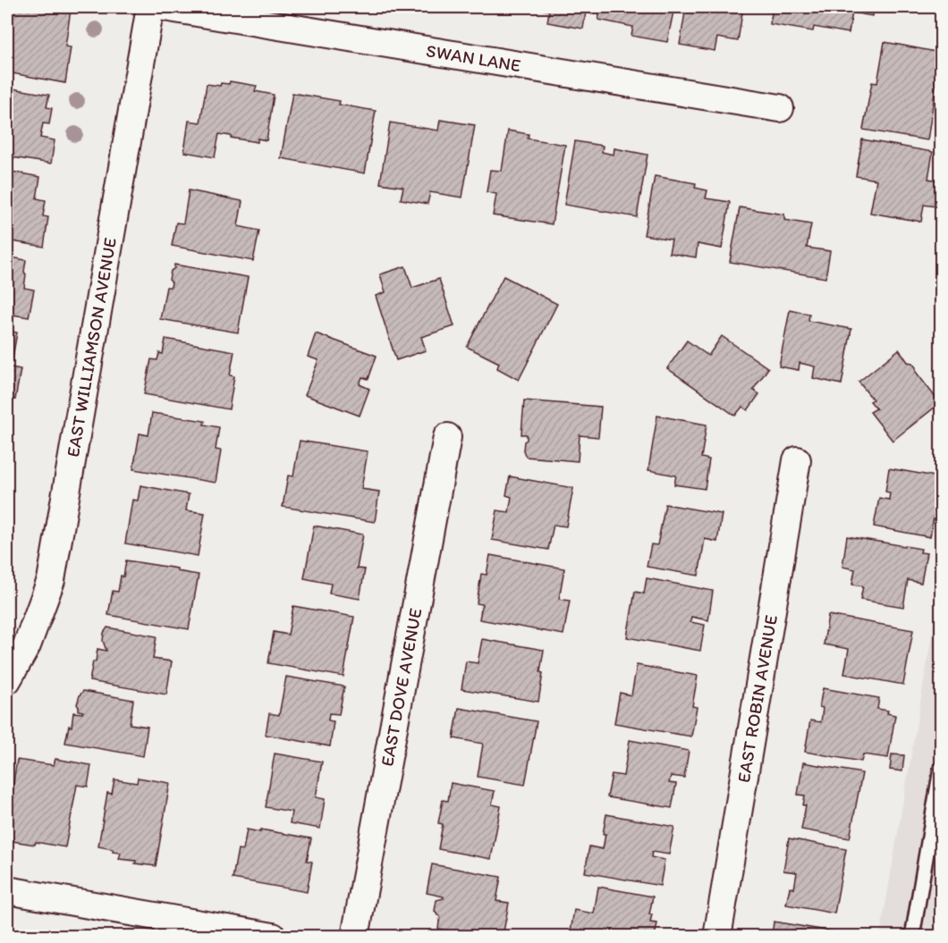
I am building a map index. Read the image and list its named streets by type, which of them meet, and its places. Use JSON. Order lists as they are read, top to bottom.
{
  "streets": {
    "street": [
      "SWAN LANE",
      "EAST WILLIAMSON AVENUE",
      "EAST DOVE AVENUE",
      "EAST ROBIN AVENUE"
    ]
  }
}
